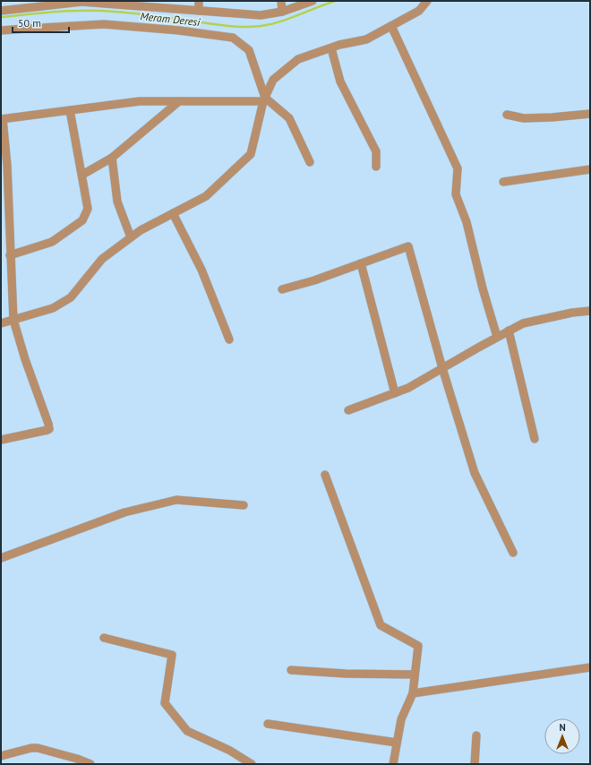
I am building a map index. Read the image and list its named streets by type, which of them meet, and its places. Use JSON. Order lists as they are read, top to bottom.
{
  "water": ["Meram Deresi"],
  "scale_bar": "50 m",
  "north": "top"
}
